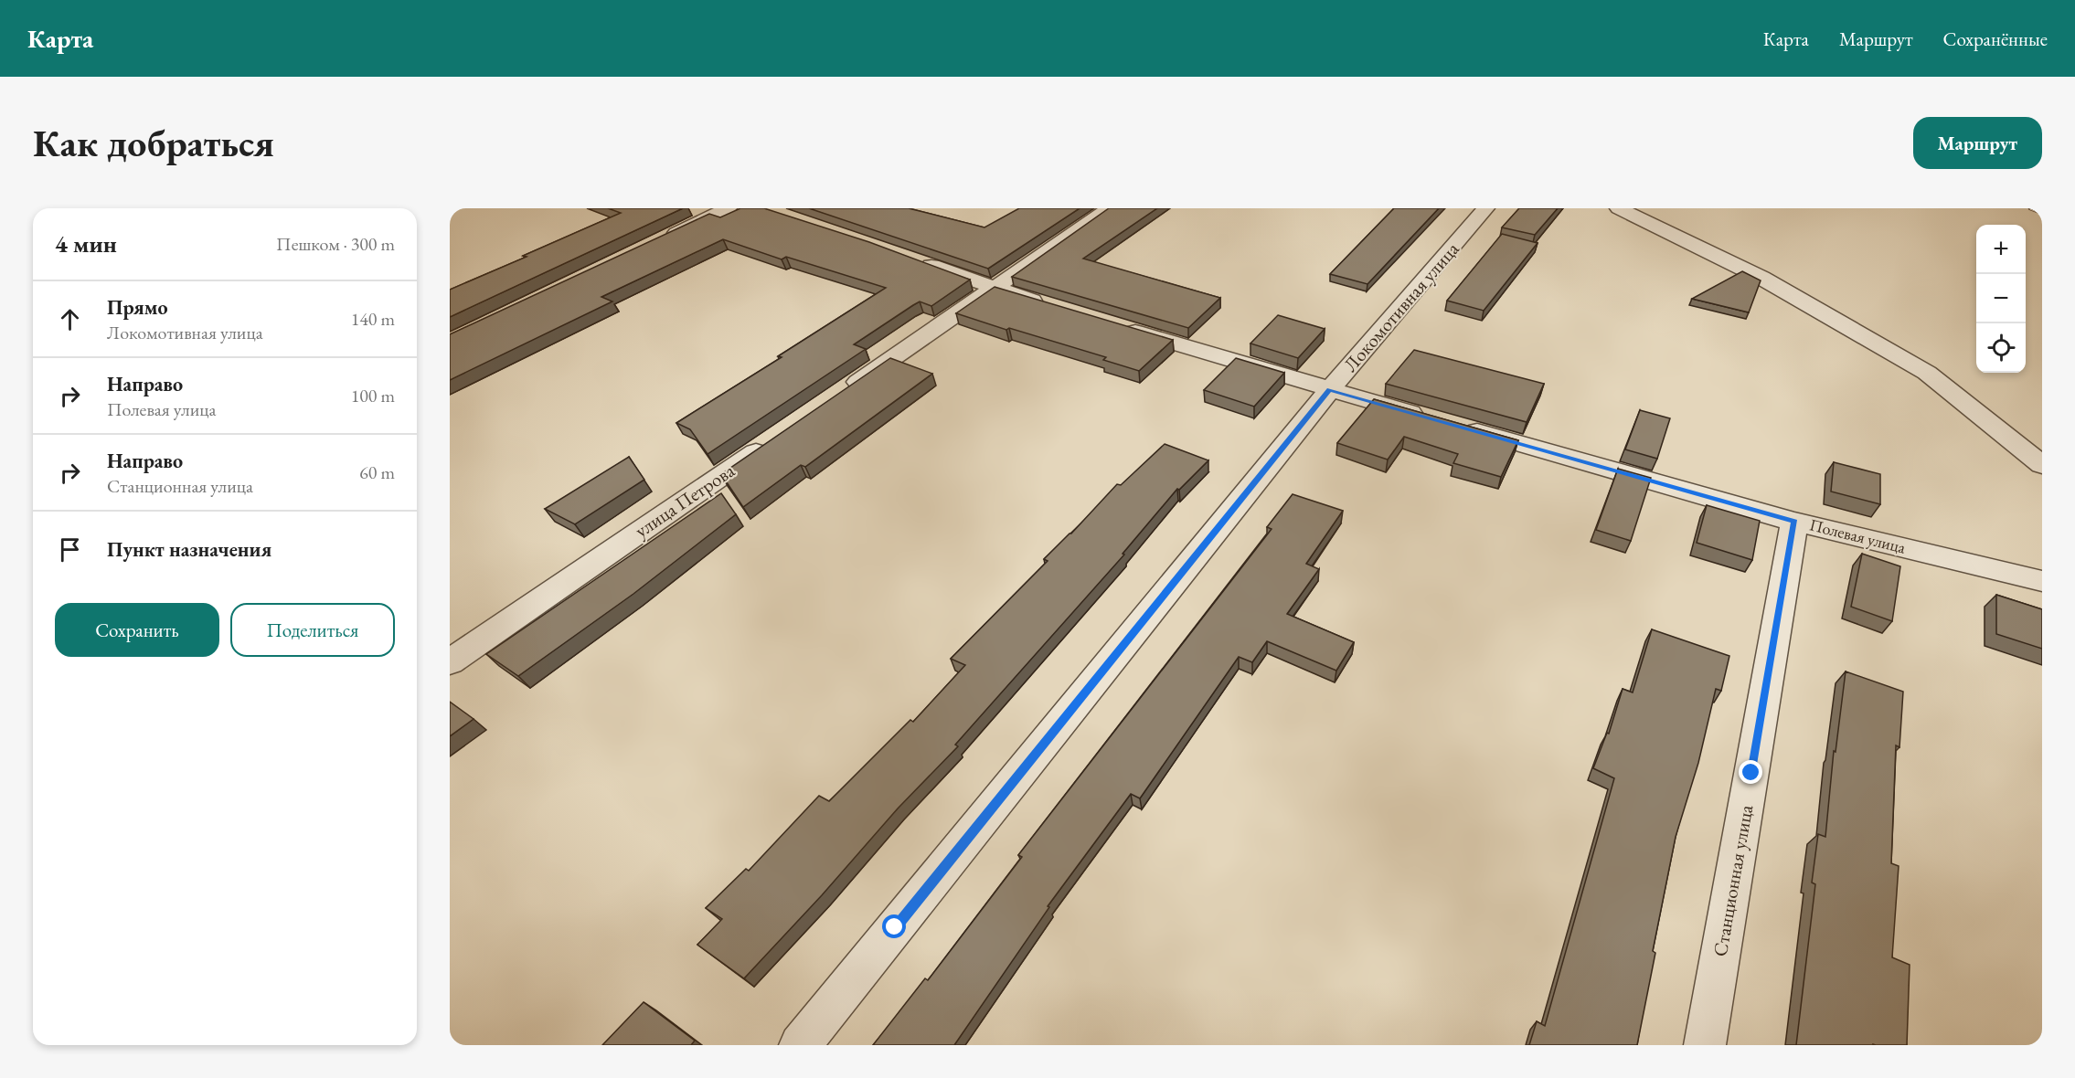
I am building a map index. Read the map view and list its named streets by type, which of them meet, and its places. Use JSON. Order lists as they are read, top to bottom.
{
  "streets": {
    "street": [
      "Локомотивная улица",
      "улица Петрова",
      "Полевая улица",
      "Станционная улица"
    ]
  },
  "crossings": [
    ["Локомотивная улица", "Полевая улица"],
    ["Полевая улица", "Станционная улица"]
  ],
  "page": {
    "header": "Карта",
    "nav": ["Карта", "Маршрут", "Сохранённые"],
    "buttons": [
      "Маршрут",
      ["Сохранить", "Поделиться"]
    ],
    "title": "Как добраться",
    "heading": ["4 мин", "Пешком · 300 m"],
    "map_buttons": ["+", "−"],
    "list": [
      ["Прямо", "Локомотивная улица", "140 m"],
      ["Направо", "Полевая улица", "100 m"],
      ["Направо", "Станционная улица", "60 m"],
      "Пункт назначения"
    ]
  }
}
